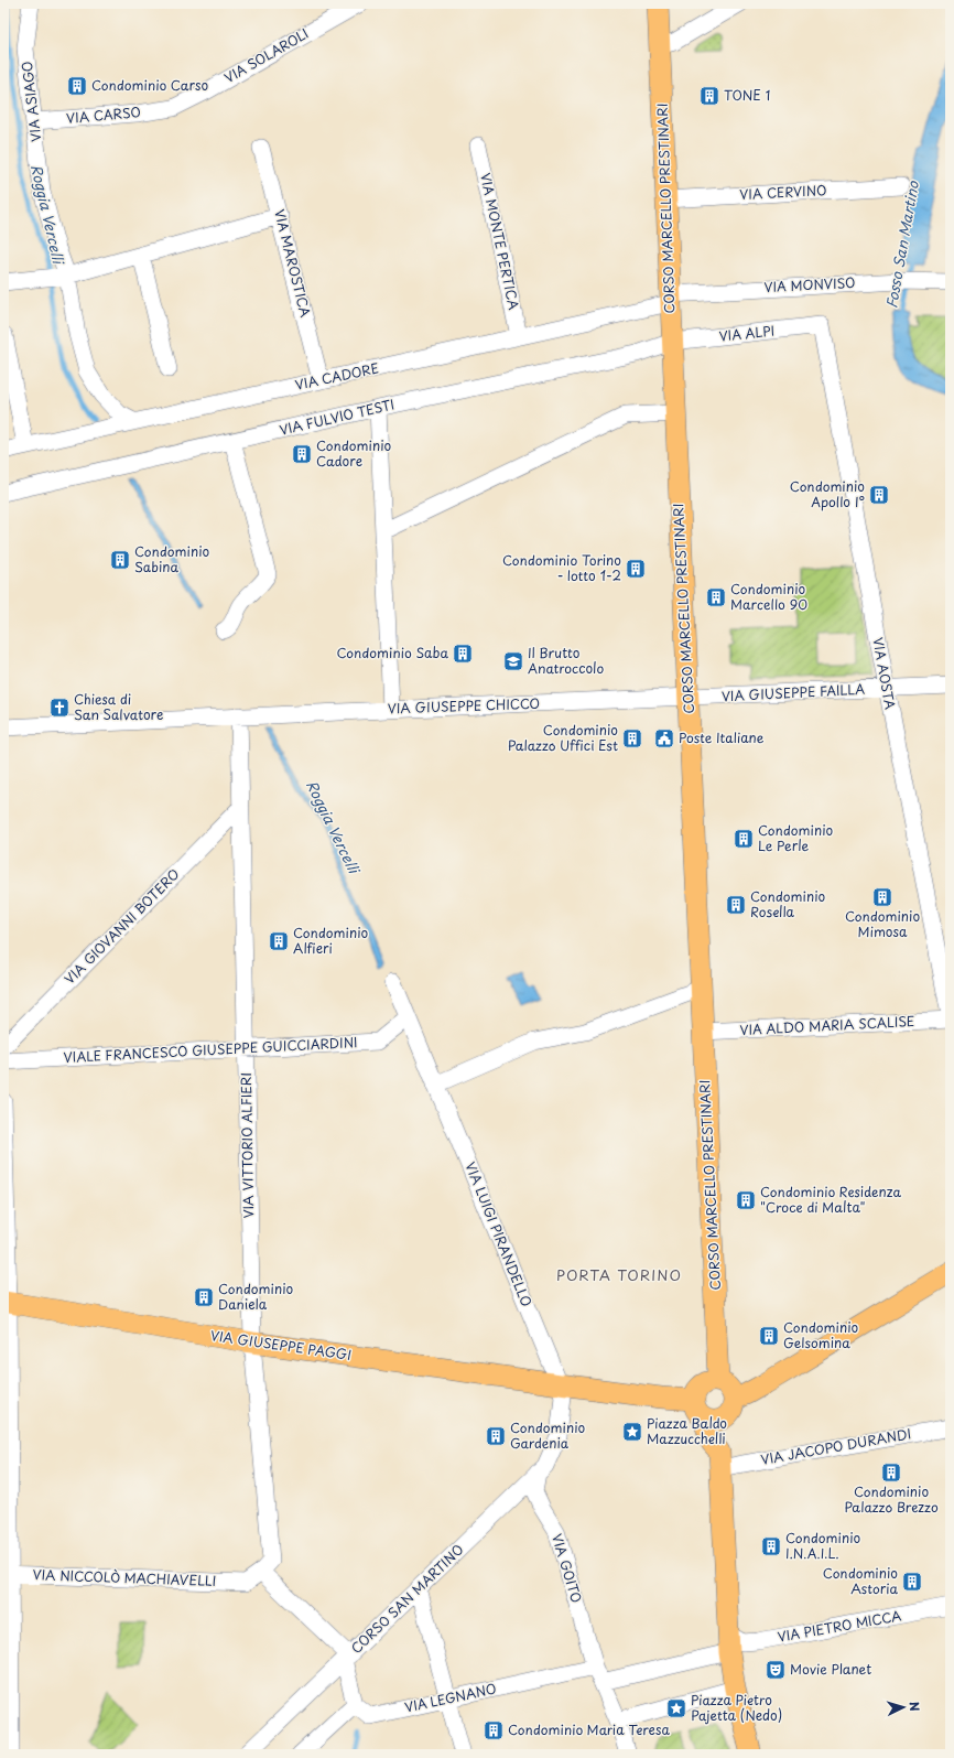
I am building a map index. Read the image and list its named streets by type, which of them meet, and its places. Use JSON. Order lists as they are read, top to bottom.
{
  "streets": {
    "main road": ["CORSO MARCELLO PRESTINARI", "VIA GIUSEPPE PAGGI"],
    "street": [
      "VIA SOLAROLI",
      "VIA ASIAGO",
      "VIA CARSO",
      "VIA CERVINO",
      "VIA MONTE PERTICA",
      "VIA MAROSTICA",
      "VIA MONVISO",
      "VIA ALPI",
      "VIA CADORE",
      "VIA FULVIO TESTI",
      "VIA AOSTA",
      "VIA GIUSEPPE FAILLA",
      "VIA GIUSEPPE CHICCO",
      "VIA GIOVANNI BOTERO",
      "VIA ALDO MARIA SCALISE",
      "VIALE FRANCESCO GIUSEPPE GUICCIARDINI",
      "VIA VITTORIO ALFIERI",
      "VIA LUIGI PIRANDELLO",
      "VIA JACOPO DURANDI",
      "VIA GOITO",
      "VIA NICCOLÒ MACHIAVELLI",
      "CORSO SAN MARTINO",
      "VIA PIETRO MICCA",
      "VIA LEGNANO"
    ]
  },
  "crossings": [
    ["VIA SOLAROLI", "VIA CARSO"],
    ["VIA ASIAGO", "VIA CARSO"],
    ["VIA ASIAGO", "VIA CADORE"],
    ["VIA CERVINO", "CORSO MARCELLO PRESTINARI"],
    ["CORSO MARCELLO PRESTINARI", "VIA MONVISO"],
    ["CORSO MARCELLO PRESTINARI", "VIA ALPI"],
    ["CORSO MARCELLO PRESTINARI", "VIA CADORE"],
    ["CORSO MARCELLO PRESTINARI", "VIA FULVIO TESTI"],
    ["CORSO MARCELLO PRESTINARI", "VIA GIUSEPPE FAILLA"],
    ["CORSO MARCELLO PRESTINARI", "VIA GIUSEPPE CHICCO"],
    ["CORSO MARCELLO PRESTINARI", "VIA ALDO MARIA SCALISE"],
    ["VIA MONTE PERTICA", "VIA CADORE"],
    ["VIA MAROSTICA", "VIA CADORE"],
    ["VIA MONVISO", "VIA CADORE"],
    ["VIA ALPI", "VIA FULVIO TESTI"],
    ["VIA ALPI", "VIA AOSTA"],
    ["VIA AOSTA", "VIA GIUSEPPE FAILLA"],
    ["VIA AOSTA", "VIA ALDO MARIA SCALISE"],
    ["VIA GIUSEPPE FAILLA", "VIA GIUSEPPE CHICCO"],
    ["VIA GIUSEPPE CHICCO", "VIA VITTORIO ALFIERI"],
    ["VIA GIOVANNI BOTERO", "VIA VITTORIO ALFIERI"],
    ["VIALE FRANCESCO GIUSEPPE GUICCIARDINI", "VIA VITTORIO ALFIERI"],
    ["VIALE FRANCESCO GIUSEPPE GUICCIARDINI", "VIA LUIGI PIRANDELLO"],
    ["VIA VITTORIO ALFIERI", "VIA GIUSEPPE PAGGI"],
    ["VIA VITTORIO ALFIERI", "VIA NICCOLÒ MACHIAVELLI"],
    ["VIA LUIGI PIRANDELLO", "VIA GIUSEPPE PAGGI"],
    ["VIA LUIGI PIRANDELLO", "CORSO SAN MARTINO"],
    ["VIA GIUSEPPE PAGGI", "CORSO SAN MARTINO"],
    ["VIA GOITO", "CORSO SAN MARTINO"],
    ["VIA GOITO", "VIA LEGNANO"]
  ],
  "districts": ["PORTA TORINO"],
  "water": ["Roggia Vercelli", "Fosso San Martino"],
  "places": {
    "building": [
      "Condominio Carso",
      "TONE 1",
      "Condominio Cadore",
      "Condominio Apollo I°",
      "Condominio Sabina",
      "Condominio Torino - lotto 1-2",
      "Condominio Marcello 90",
      "Condominio Saba",
      "Condominio Palazzo Uffici Est",
      "Condominio Le Perle",
      "Condominio Mimosa",
      "Condominio Rosella",
      "Condominio Alfieri",
      "Condominio Residenza \"Croce di Malta\"",
      "Condominio Daniela",
      "Condominio Gelsomina",
      "Condominio Gardenia",
      "Condominio Palazzo Brezzo",
      "Condominio I.N.A.I.L.",
      "Condominio Astoria",
      "Condominio Maria Teresa"
    ],
    "school or university": ["Il Brutto Anatroccolo"],
    "church": ["Chiesa di San Salvatore"],
    "public building": ["Poste Italiane"],
    "place": ["Piazza Baldo Mazzucchelli", "Piazza Pietro Pajetta (Nedo)"],
    "theatre": ["Movie Planet"]
  },
  "north": "right"
}
